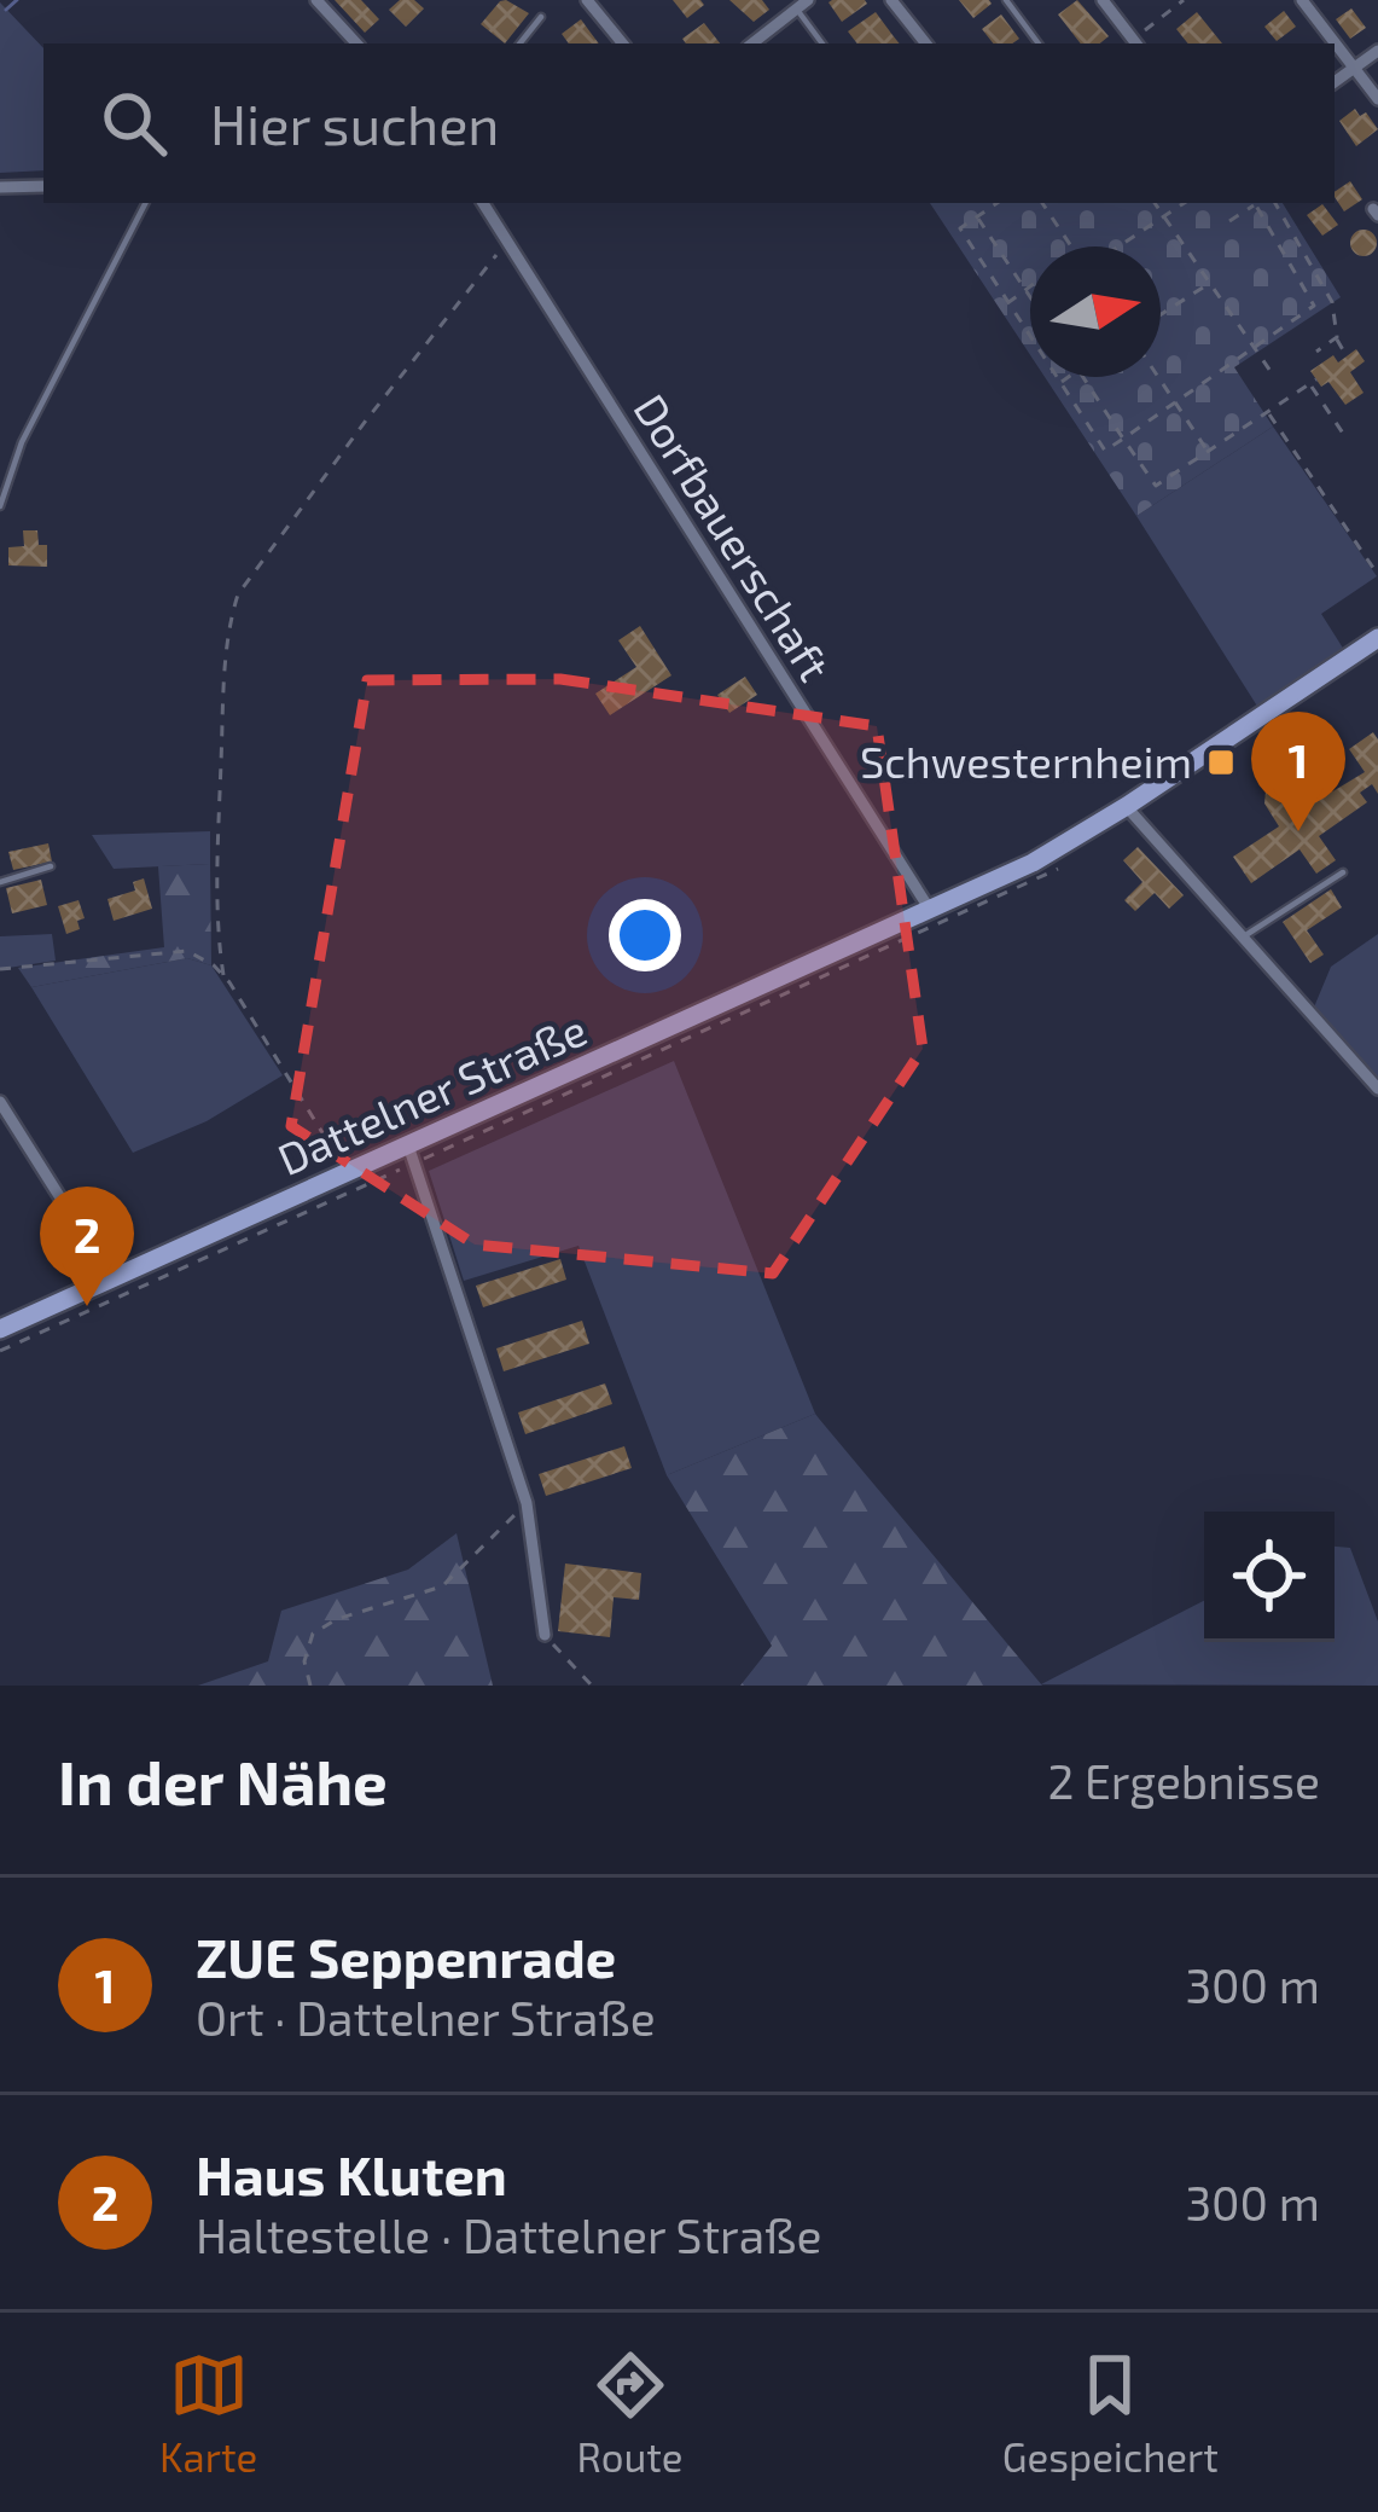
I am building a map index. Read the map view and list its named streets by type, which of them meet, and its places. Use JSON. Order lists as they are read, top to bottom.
{
  "streets": {
    "main road": ["Dattelner Straße"],
    "street": ["Dorfbauerschaft"]
  },
  "crossings": [
    ["Dorfbauerschaft", "Dattelner Straße"]
  ],
  "places": {
    "transit": ["Schwesternheim"]
  },
  "north": "right",
  "page": {
    "search": "Hier suchen",
    "pins": ["1", "2"],
    "heading": ["In der Nähe", "2 Ergebnisse"],
    "list": [
      {
        "mark": "1",
        "name": "ZUE Seppenrade",
        "note": "Ort · Dattelner Straße",
        "value": "300 m"
      },
      {
        "mark": "2",
        "name": "Haus Kluten",
        "note": "Haltestelle · Dattelner Straße",
        "value": "300 m"
      }
    ],
    "nav": ["Karte", "Route", "Gespeichert"]
  }
}
